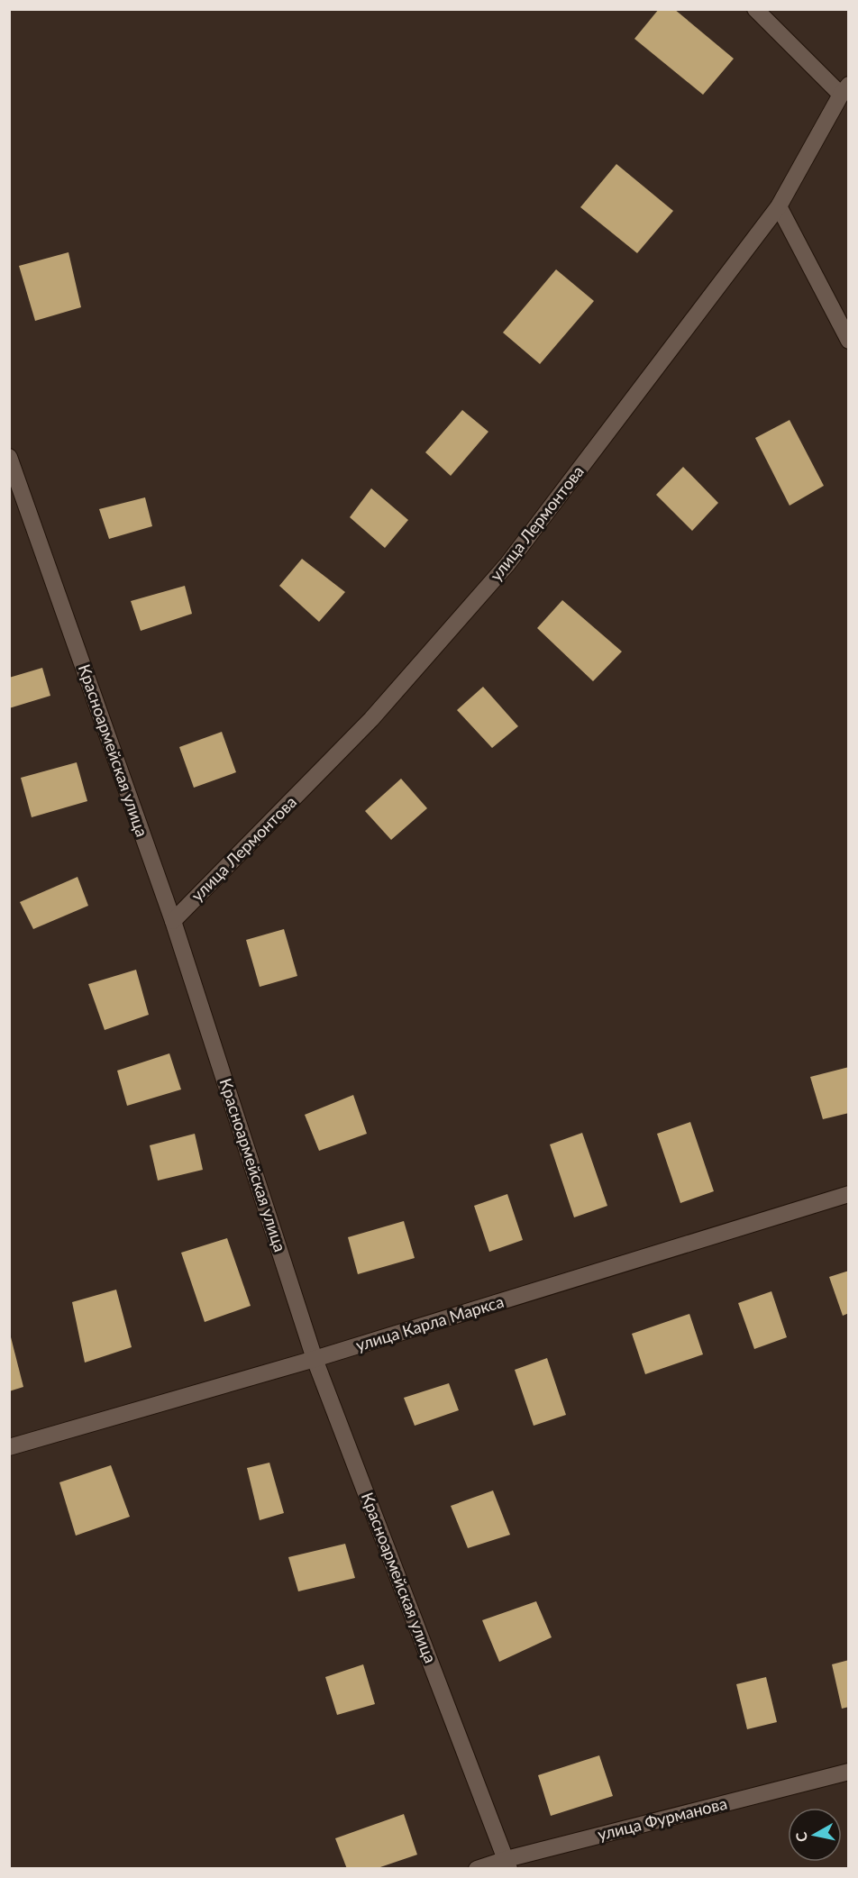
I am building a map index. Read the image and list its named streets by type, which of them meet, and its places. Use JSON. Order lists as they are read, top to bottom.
{
  "streets": {
    "street": [
      "улица Лермонтова",
      "Красноармейская улица",
      "улица Карла Маркса",
      "улица Фурманова"
    ]
  },
  "crossings": [
    ["улица Лермонтова", "Красноармейская улица"],
    ["Красноармейская улица", "улица Карла Маркса"],
    ["Красноармейская улица", "улица Фурманова"]
  ],
  "north": "left"
}
